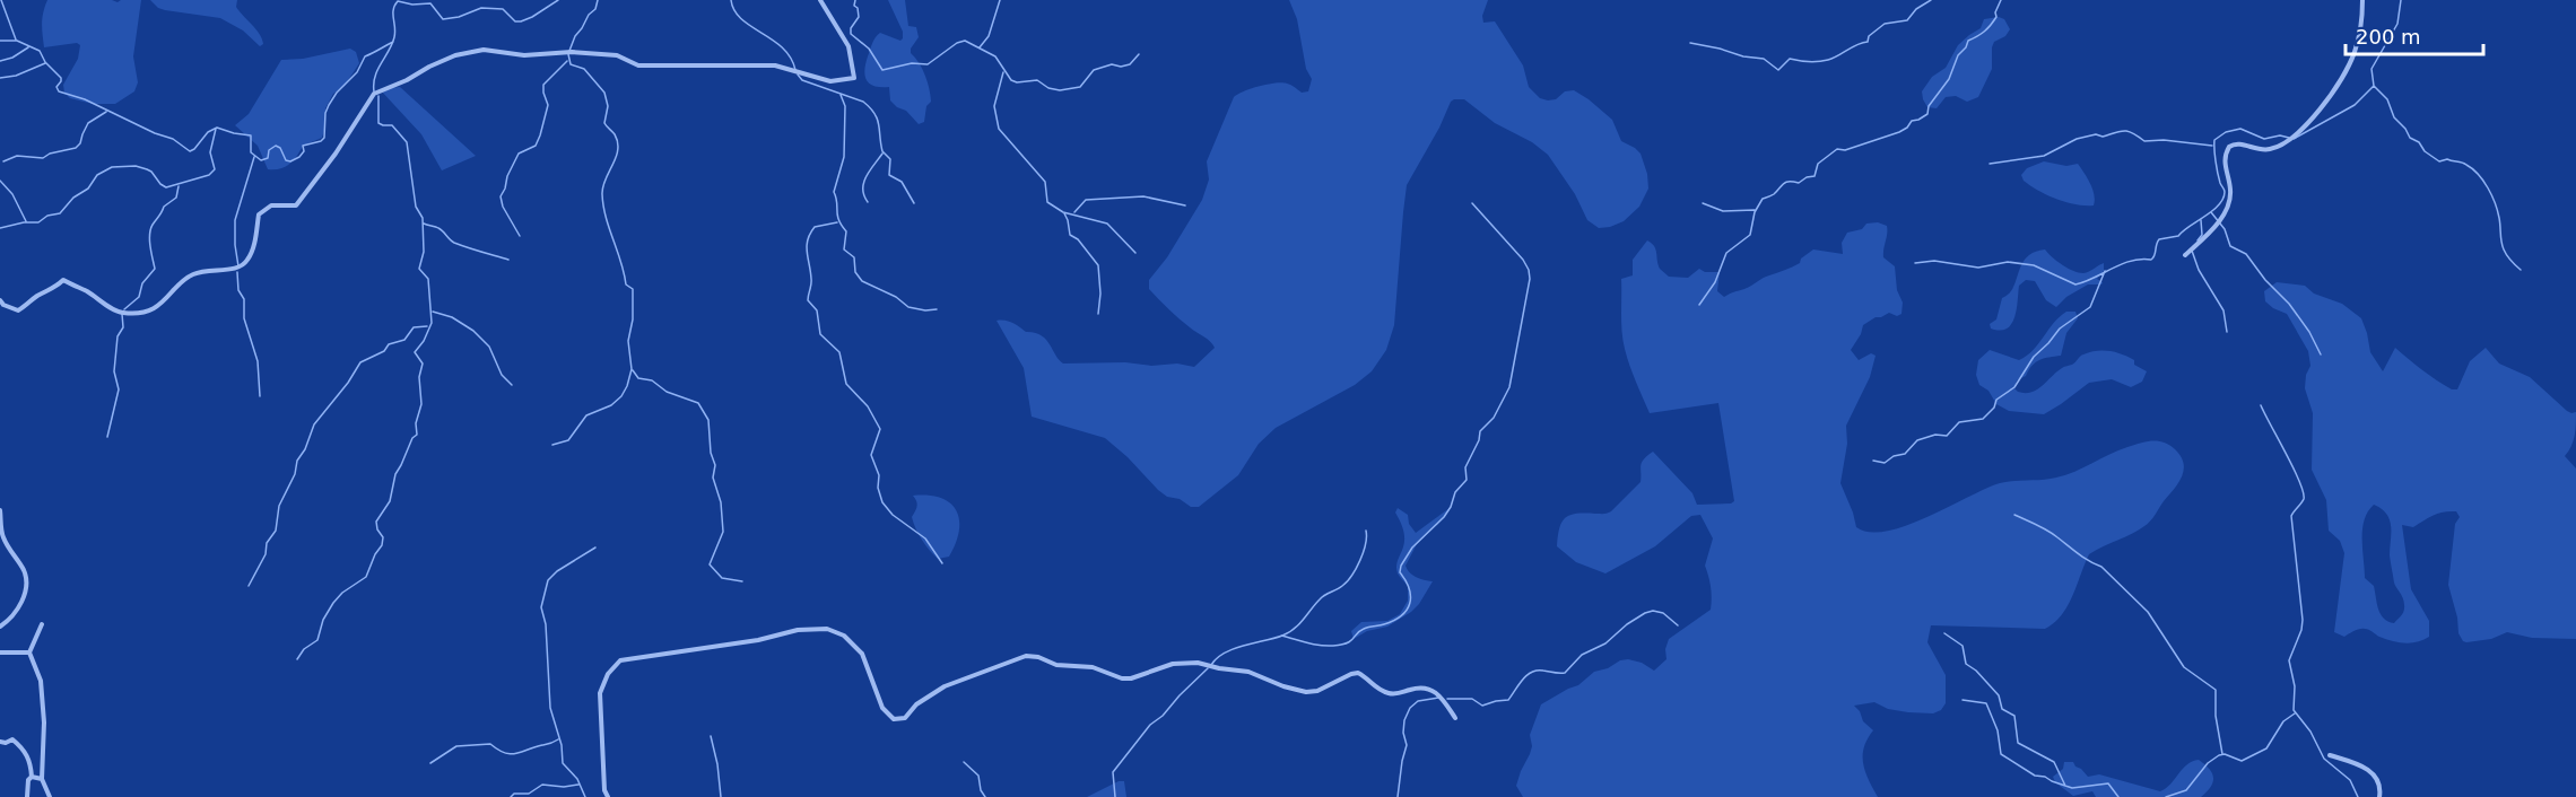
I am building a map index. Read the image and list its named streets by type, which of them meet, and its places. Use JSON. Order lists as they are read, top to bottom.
{
  "scale_bar": "200 m"
}
